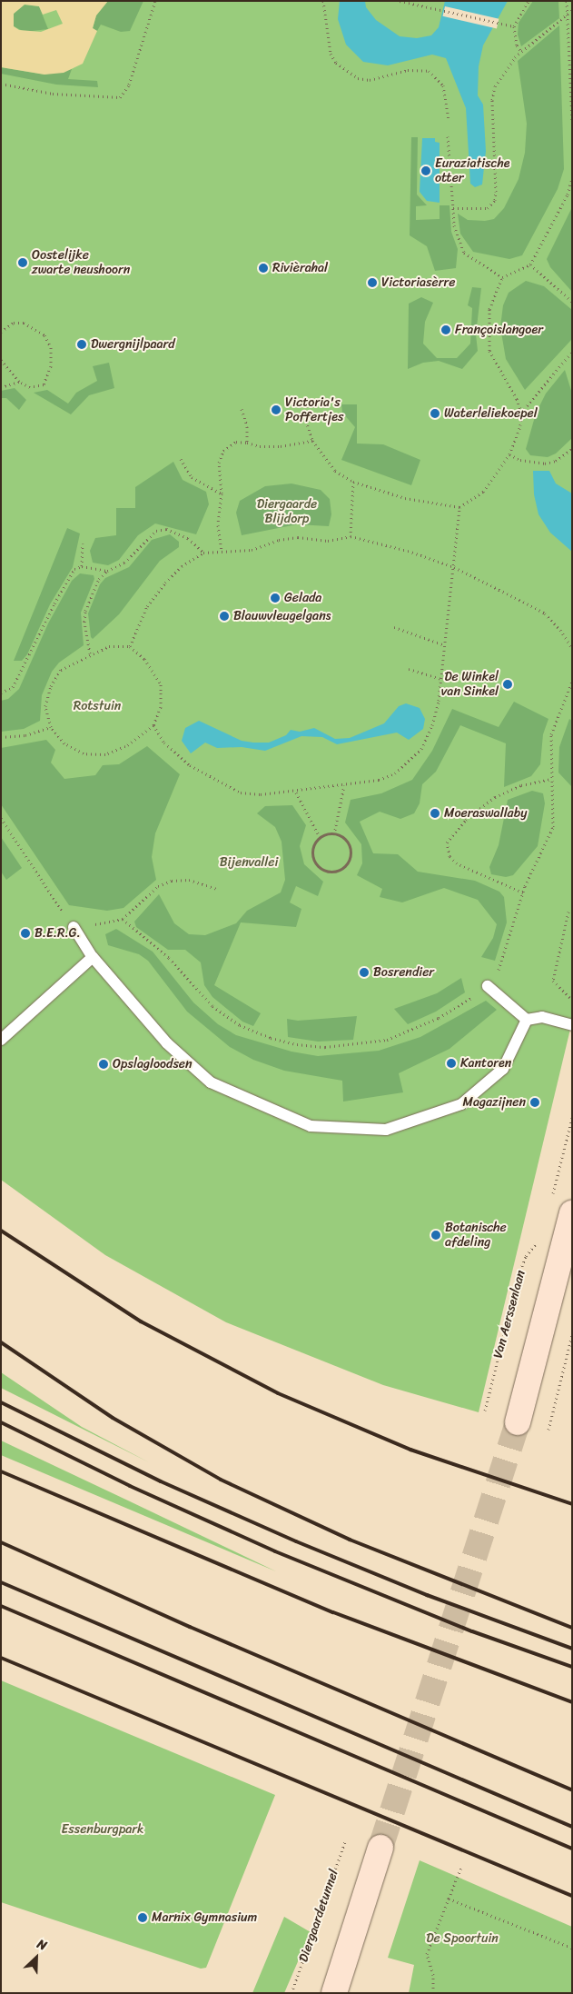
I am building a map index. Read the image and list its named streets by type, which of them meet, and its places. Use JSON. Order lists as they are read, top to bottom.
{
  "streets": {
    "path": ["Van Aerssenlaan", "Diergaardetunnel"]
  },
  "parks": [
    "Diergaarde Blijdorp",
    "Rotstuin",
    "Bijenvallei",
    "Essenburgpark",
    "De Spoortuin"
  ],
  "places": [
    "Euraziatische otter",
    "Oostelijke zwarte neushoorn",
    "Rivièrahal",
    "Victoriasèrre",
    "Françoislangoer",
    "Dwergnijlpaard",
    "Victoria's Poffertjes",
    "Waterleliekoepel",
    "Gelada",
    "Blauwvleugelgans",
    "De Winkel van Sinkel",
    "Moeraswallaby",
    "B.E.R.G.",
    "Bosrendier",
    "Kantoren",
    "Opslagloodsen",
    "Magazijnen",
    "Botanische afdeling",
    "Marnix Gymnasium"
  ],
  "north": "top right"
}
